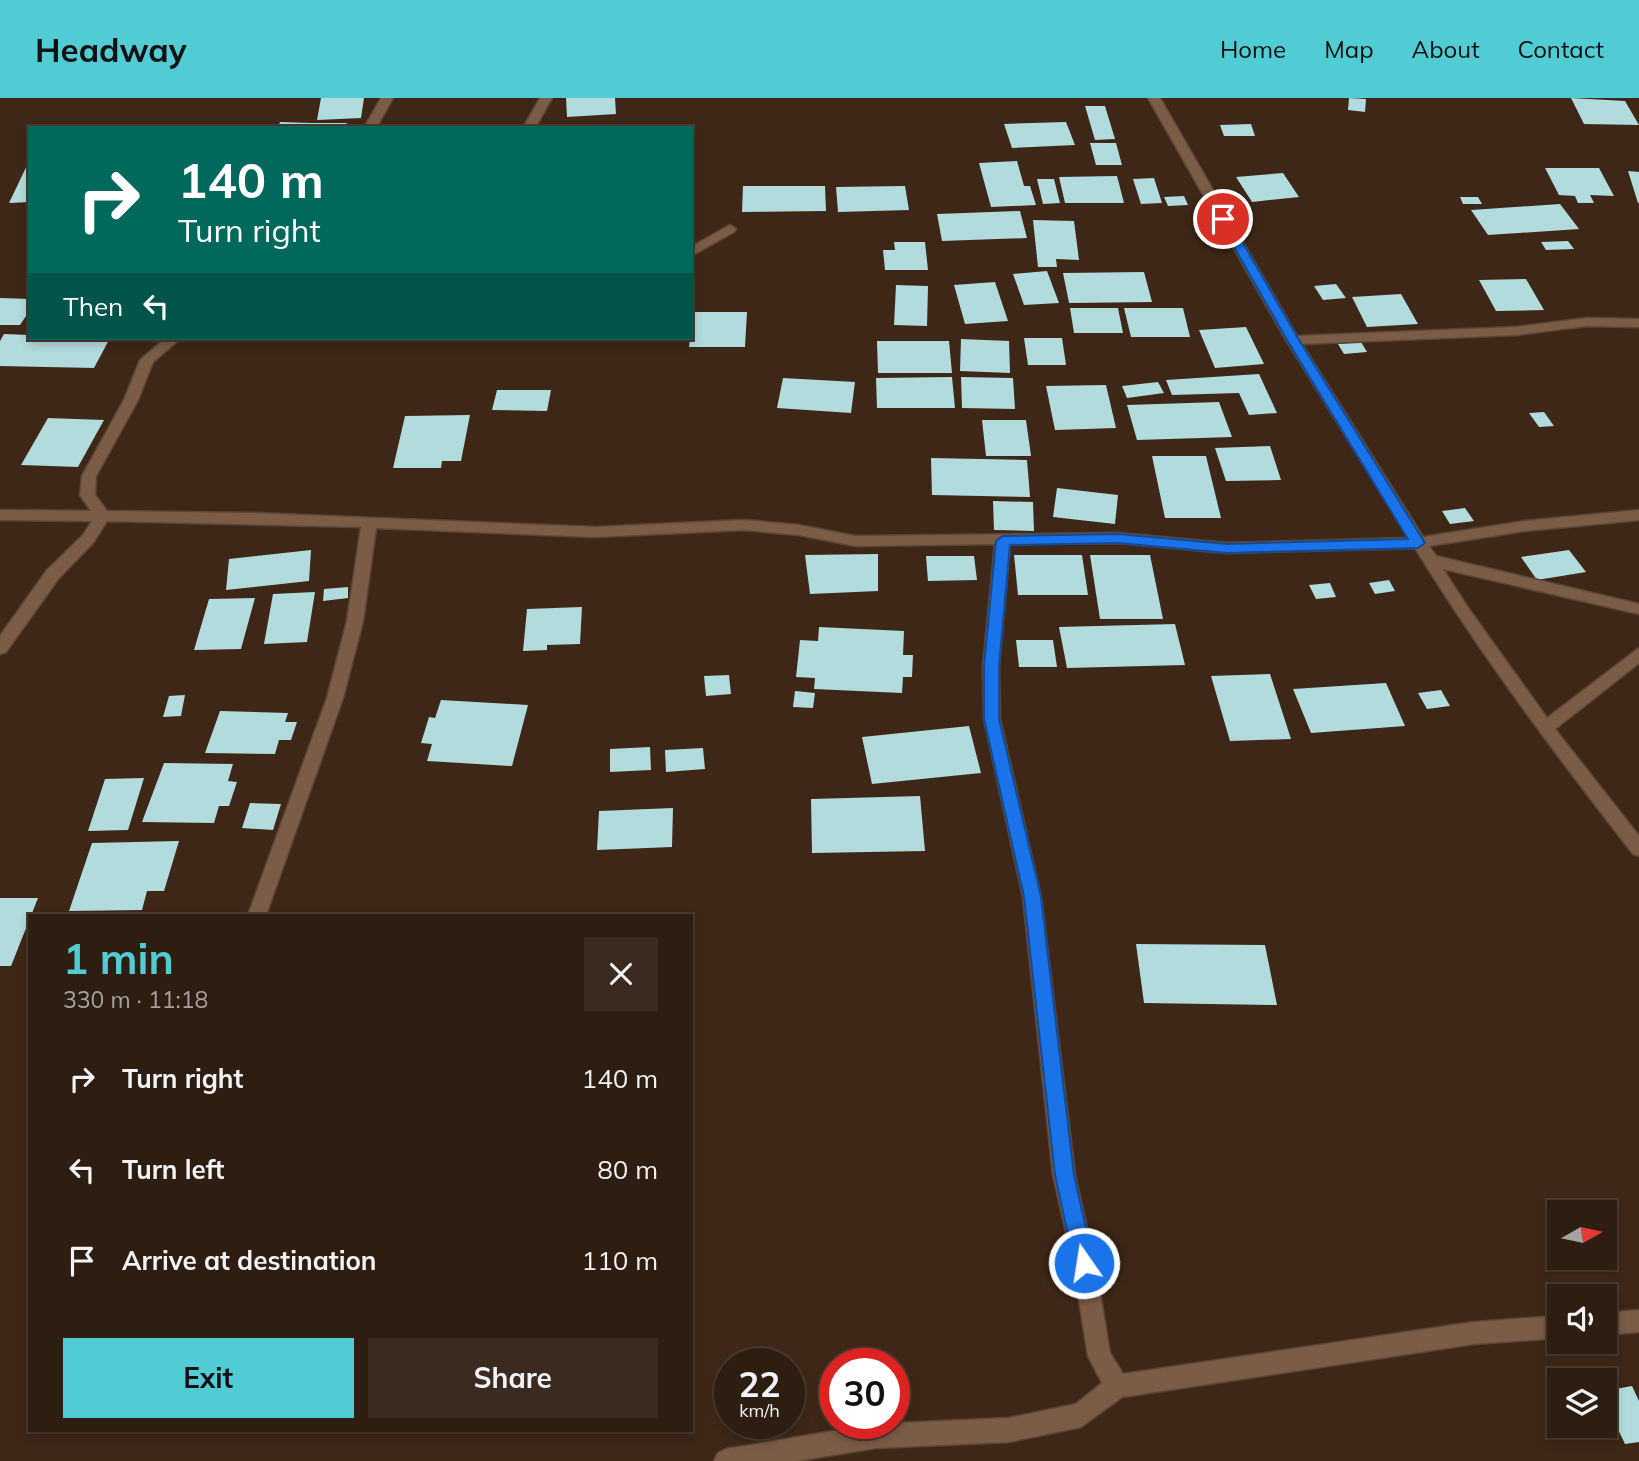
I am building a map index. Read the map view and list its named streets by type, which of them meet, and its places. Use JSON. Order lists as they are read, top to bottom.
{
  "north": "right",
  "page": {
    "header": "Headway",
    "nav": [
      "Home",
      "Map",
      "About",
      "Contact"
    ],
    "turn": ["140 m", "Turn right"],
    "then": "Then",
    "heading": ["1 min", "330 m · 11:18"],
    "list": [
      {
        "name": "Turn right",
        "value": "140 m"
      },
      {
        "name": "Turn left",
        "value": "80 m"
      },
      {
        "name": "Arrive at destination",
        "value": "110 m"
      }
    ],
    "buttons": ["Exit", "Share"],
    "speed": "22 km/h",
    "limit": "30"
  }
}
